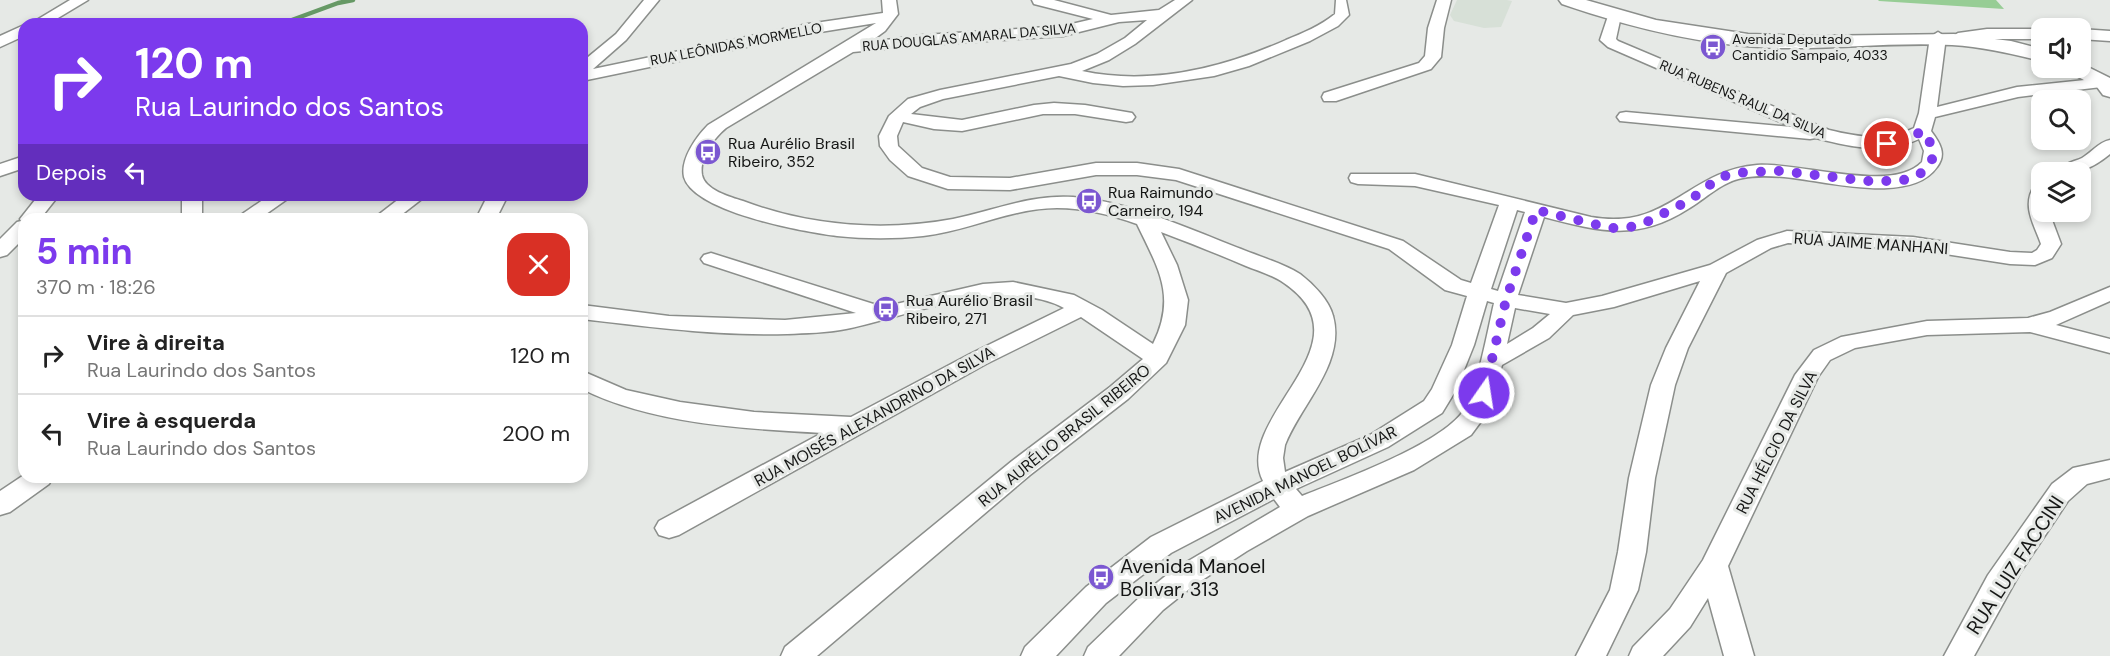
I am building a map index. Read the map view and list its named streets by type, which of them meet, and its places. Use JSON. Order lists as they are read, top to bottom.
{
  "streets": {
    "street": [
      "RUA DOUGLAS AMARAL DA SILVA",
      "RUA LEÔNIDAS MORMELLO",
      "RUA RUBENS RAUL DA SILVA",
      "RUA JAIME MANHANI",
      "RUA MOISÉS ALEXANDRINO DA SILVA",
      "RUA AURÉLIO BRASIL RIBEIRO",
      "RUA HÉLCIO DA SILVA",
      "AVENIDA MANOEL BOLÍVAR",
      "RUA LUIZ FACCINI"
    ]
  },
  "crossings": [
    ["RUA JAIME MANHANI", "AVENIDA MANOEL BOLÍVAR"],
    ["RUA MOISÉS ALEXANDRINO DA SILVA", "RUA AURÉLIO BRASIL RIBEIRO"]
  ],
  "places": {
    "bus stop": [
      "Avenida Deputado Cantidio Sampaio, 4033",
      "Rua Aurélio Brasil Ribeiro, 352",
      "Rua Raimundo Carneiro, 194",
      "Rua Aurélio Brasil Ribeiro, 271",
      "Avenida Manoel Bolivar, 313"
    ]
  },
  "page": {
    "turn": ["120 m", "Rua Laurindo dos Santos"],
    "then": "Depois",
    "heading": ["5 min", "370 m · 18:26"],
    "list": [
      {
        "name": "Vire à direita",
        "note": "Rua Laurindo dos Santos",
        "value": "120 m"
      },
      {
        "name": "Vire à esquerda",
        "note": "Rua Laurindo dos Santos",
        "value": "200 m"
      }
    ]
  }
}
